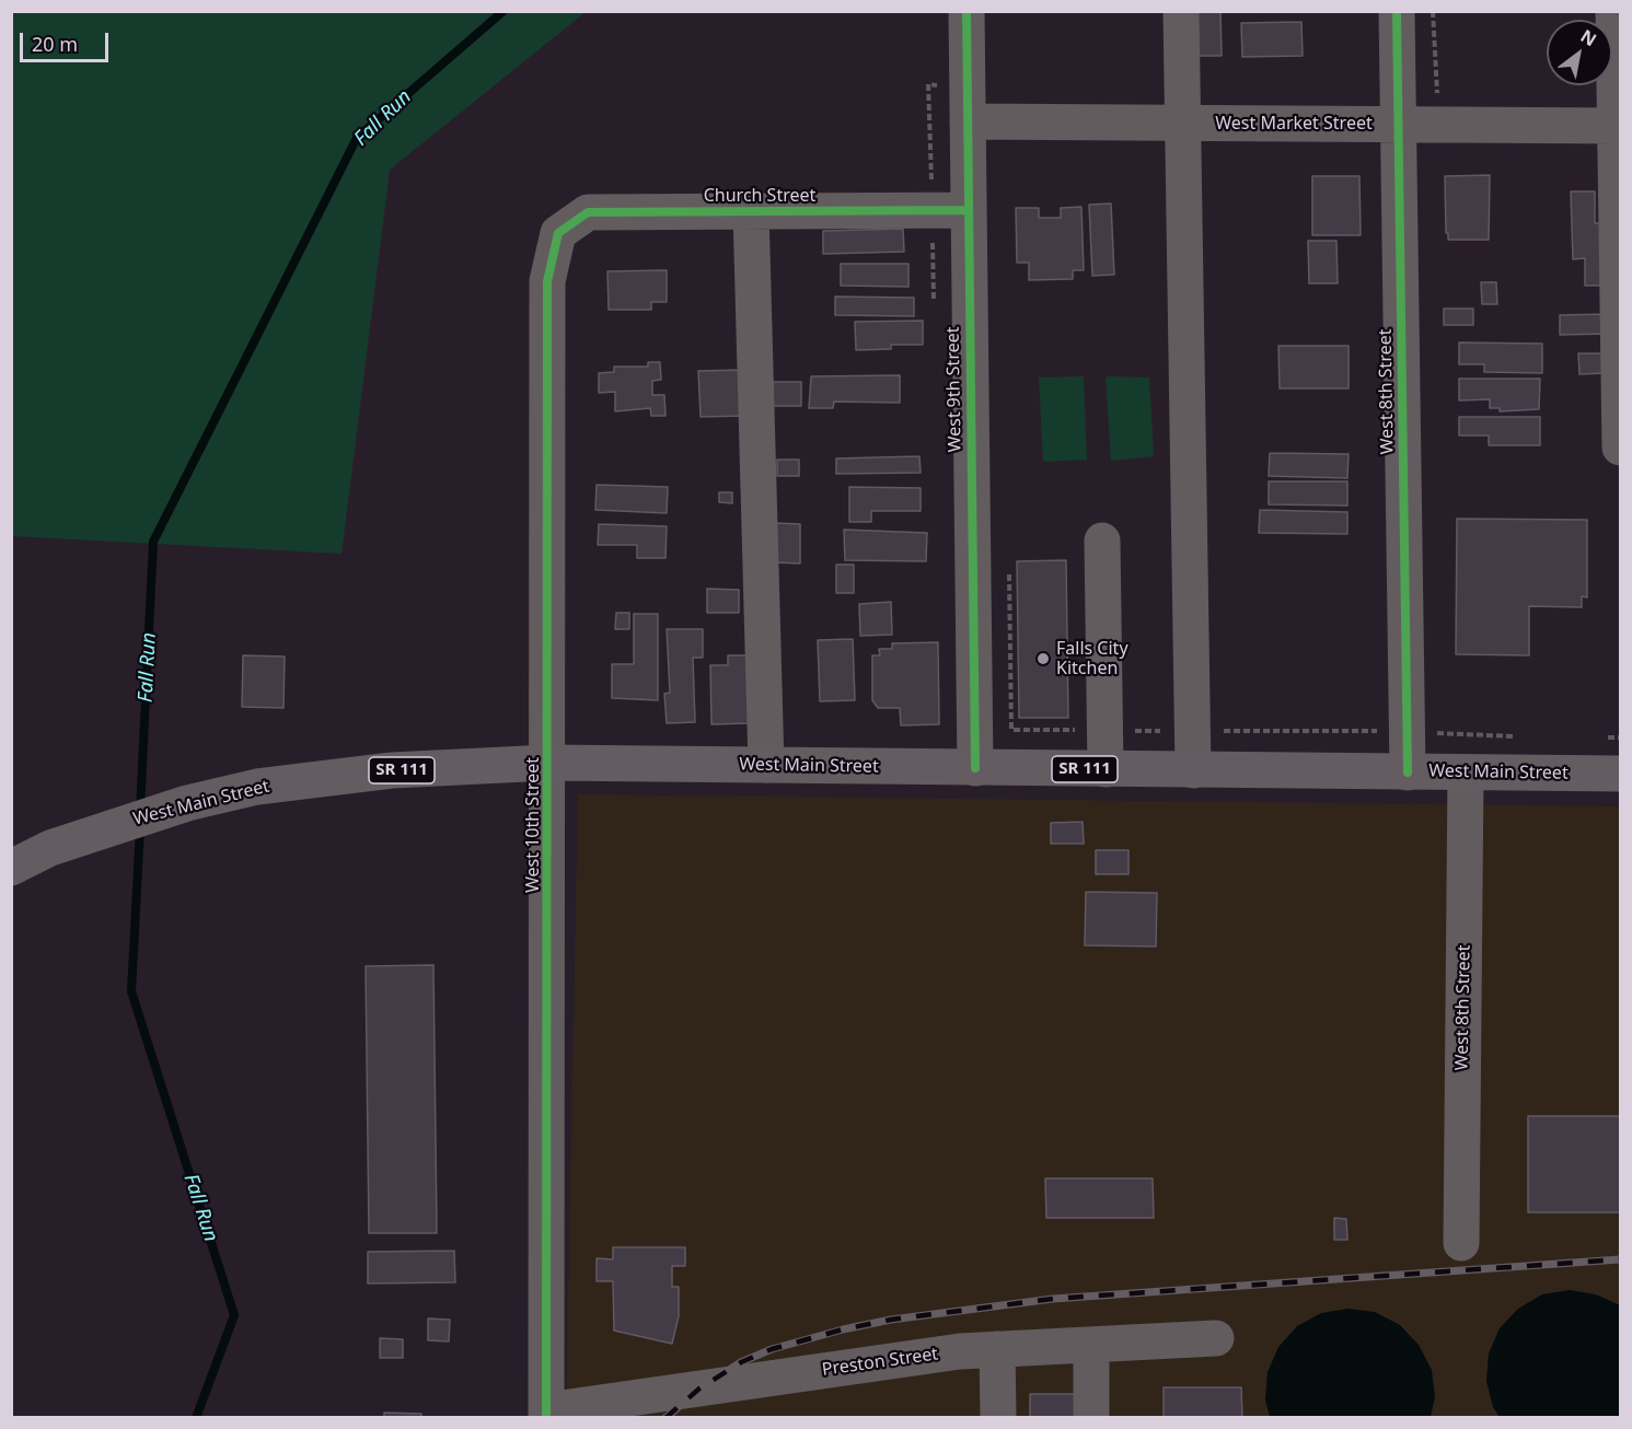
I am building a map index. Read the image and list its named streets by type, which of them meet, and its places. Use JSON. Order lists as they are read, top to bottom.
{
  "streets": {
    "main road": ["West Main Street", "SR 111"],
    "street": [
      "West Market Street",
      "Church Street",
      "West 9th Street",
      "West 8th Street",
      "West 10th Street",
      "Preston Street"
    ]
  },
  "crossings": [
    ["West Market Street", "West 9th Street"],
    ["West Market Street", "West 8th Street"],
    ["Church Street", "West 9th Street"],
    ["Church Street", "West 10th Street"],
    ["West 9th Street", "West Main Street"],
    ["West 8th Street", "West Main Street"],
    ["West Main Street", "West 10th Street"],
    ["West 10th Street", "Preston Street"]
  ],
  "water": ["Fall Run"],
  "places": ["Falls City Kitchen"],
  "scale_bar": "20 m",
  "north": "top right"
}
